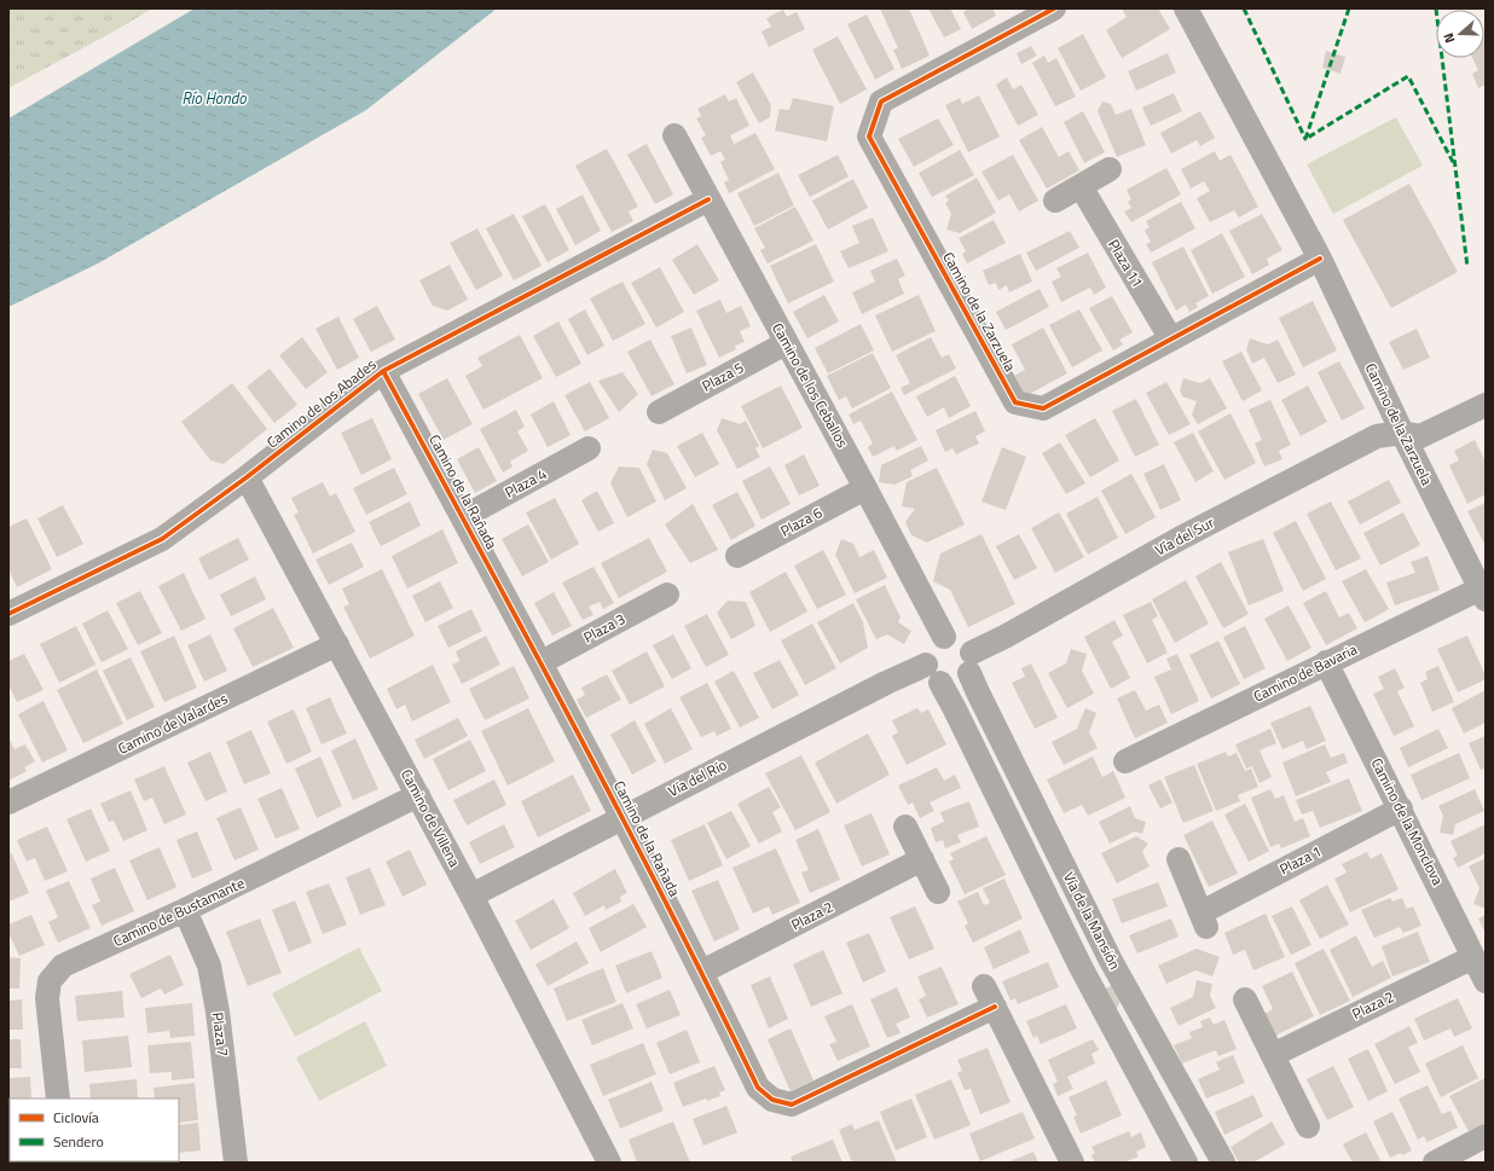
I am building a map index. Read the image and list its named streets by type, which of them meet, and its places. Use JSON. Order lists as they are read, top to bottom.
{
  "streets": {
    "street": [
      "Plaza 11",
      "Camino de la Zarzuela",
      "Plaza 5",
      "Camino de los Ceballos",
      "Camino de los Abades",
      "Plaza 4",
      "Camino de la Rañada",
      "Plaza 6",
      "Vía del Sur",
      "Plaza 3",
      "Camino de Bavaria",
      "Camino de Valardes",
      "Vía del Río",
      "Camino de Villena",
      "Camino de la Monclova",
      "Plaza 1",
      "Camino de Bustamante",
      "Plaza 2",
      "Vía de la Mansión",
      "Plaza 7"
    ]
  },
  "crossings": [
    ["Plaza 11", "Camino de la Zarzuela"],
    ["Camino de la Zarzuela", "Vía del Sur"],
    ["Camino de la Zarzuela", "Camino de Bavaria"],
    ["Plaza 5", "Camino de los Ceballos"],
    ["Camino de los Ceballos", "Camino de los Abades"],
    ["Camino de los Ceballos", "Plaza 6"],
    ["Camino de los Ceballos", "Vía del Sur"],
    ["Camino de los Ceballos", "Vía del Río"],
    ["Camino de los Ceballos", "Vía de la Mansión"],
    ["Camino de los Abades", "Camino de la Rañada"],
    ["Camino de los Abades", "Camino de Villena"],
    ["Plaza 4", "Camino de la Rañada"],
    ["Camino de la Rañada", "Plaza 3"],
    ["Camino de la Rañada", "Vía del Río"],
    ["Camino de la Rañada", "Plaza 2"],
    ["Vía del Sur", "Vía del Río"],
    ["Vía del Sur", "Vía de la Mansión"],
    ["Camino de Bavaria", "Camino de la Monclova"],
    ["Camino de Valardes", "Camino de Villena"],
    ["Vía del Río", "Camino de Villena"],
    ["Vía del Río", "Vía de la Mansión"],
    ["Camino de Villena", "Camino de Bustamante"],
    ["Camino de la Monclova", "Plaza 1"],
    ["Camino de la Monclova", "Plaza 2"],
    ["Camino de Bustamante", "Plaza 7"]
  ],
  "water": ["Río Hondo"],
  "legend": ["Ciclovía", "Sendero"],
  "north": "left"
}
